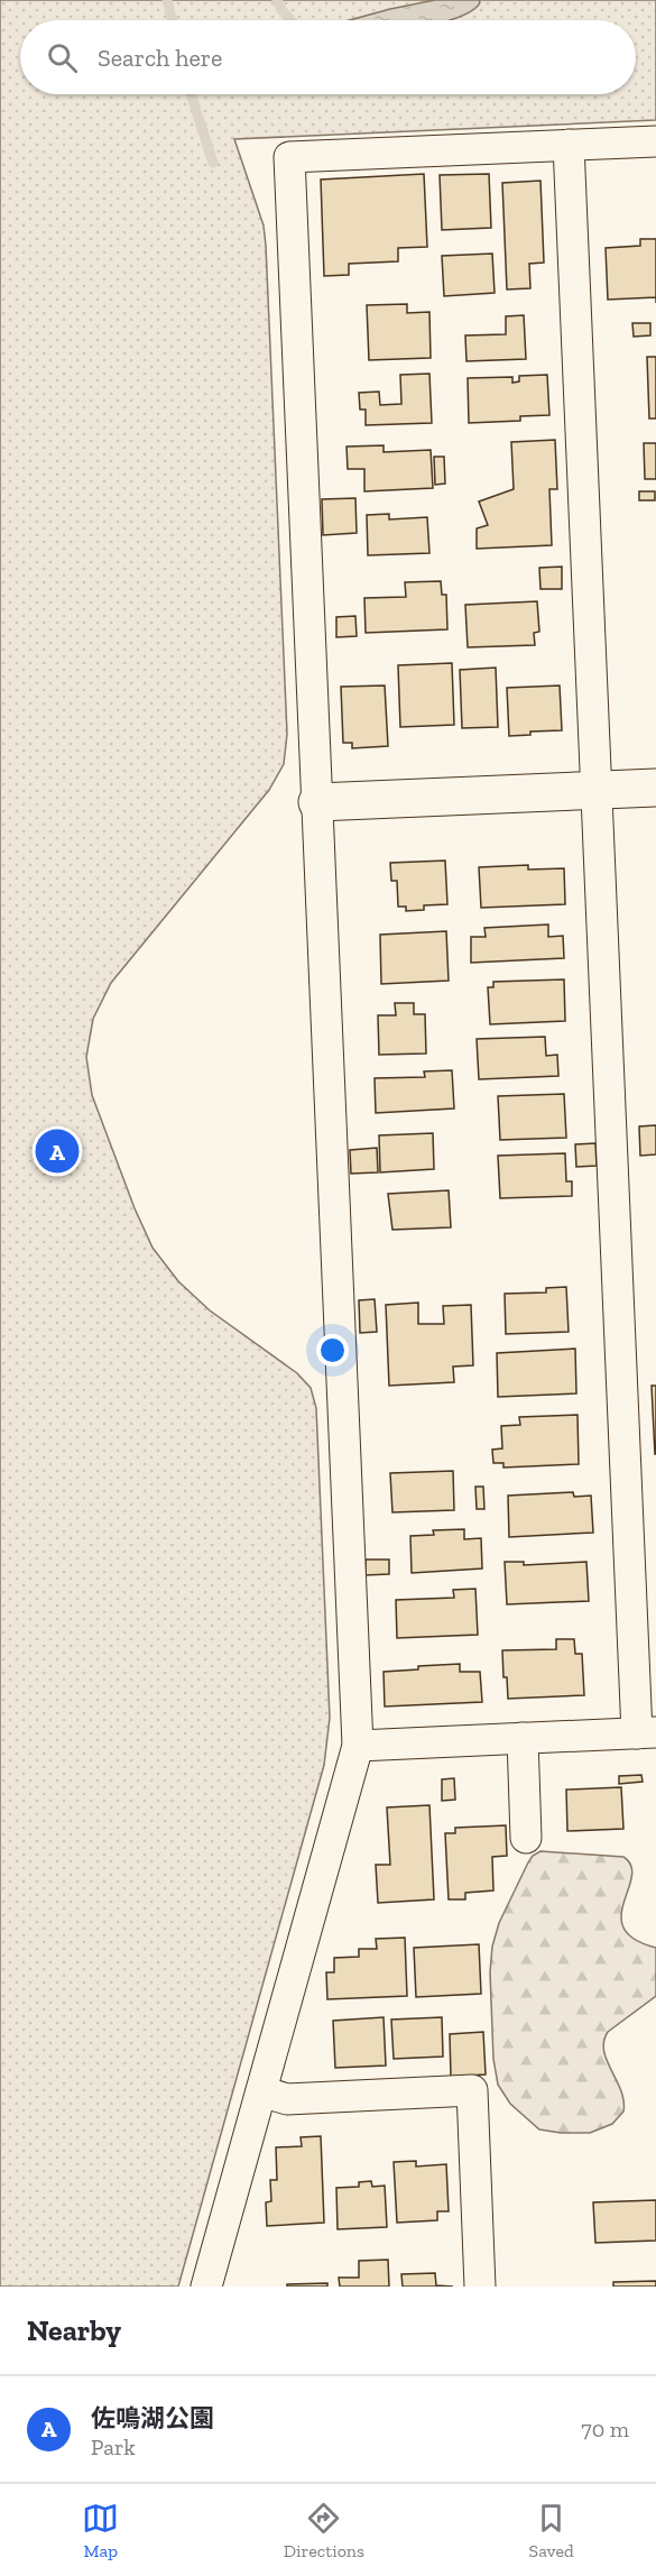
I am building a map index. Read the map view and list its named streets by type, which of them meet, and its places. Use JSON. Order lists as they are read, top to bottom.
{
  "page": {
    "search": "Search here",
    "pins": "A",
    "heading": "Nearby",
    "list": [
      {
        "mark": "A",
        "name": "佐鳴湖公園",
        "note": "Park",
        "value": "70 m"
      }
    ],
    "nav": ["Map", "Directions", "Saved"]
  }
}
